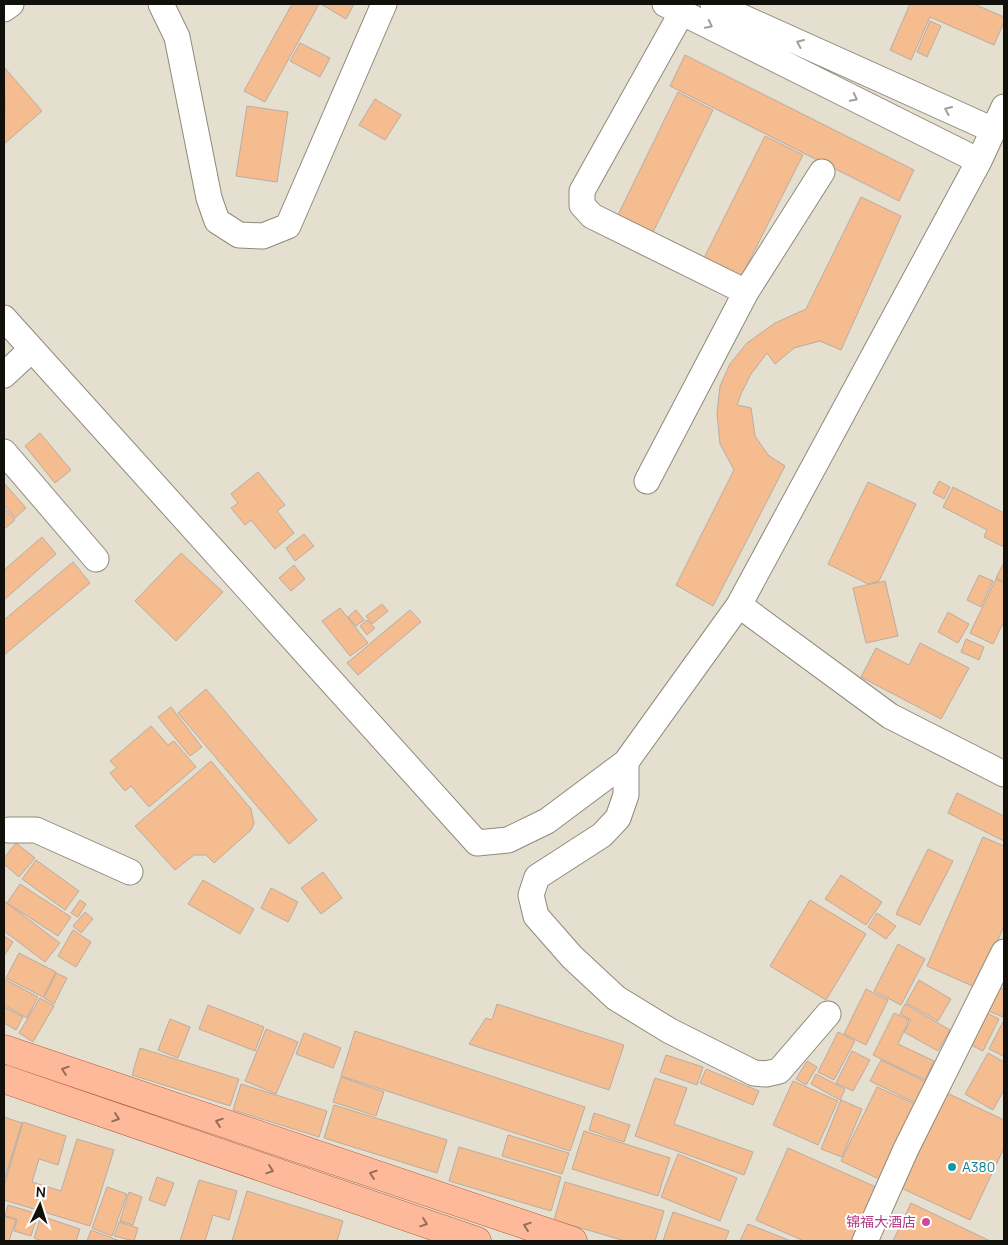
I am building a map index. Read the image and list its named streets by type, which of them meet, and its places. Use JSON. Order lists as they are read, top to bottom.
{
  "places": ["A380", "锦福大酒店"],
  "north": "top"
}
